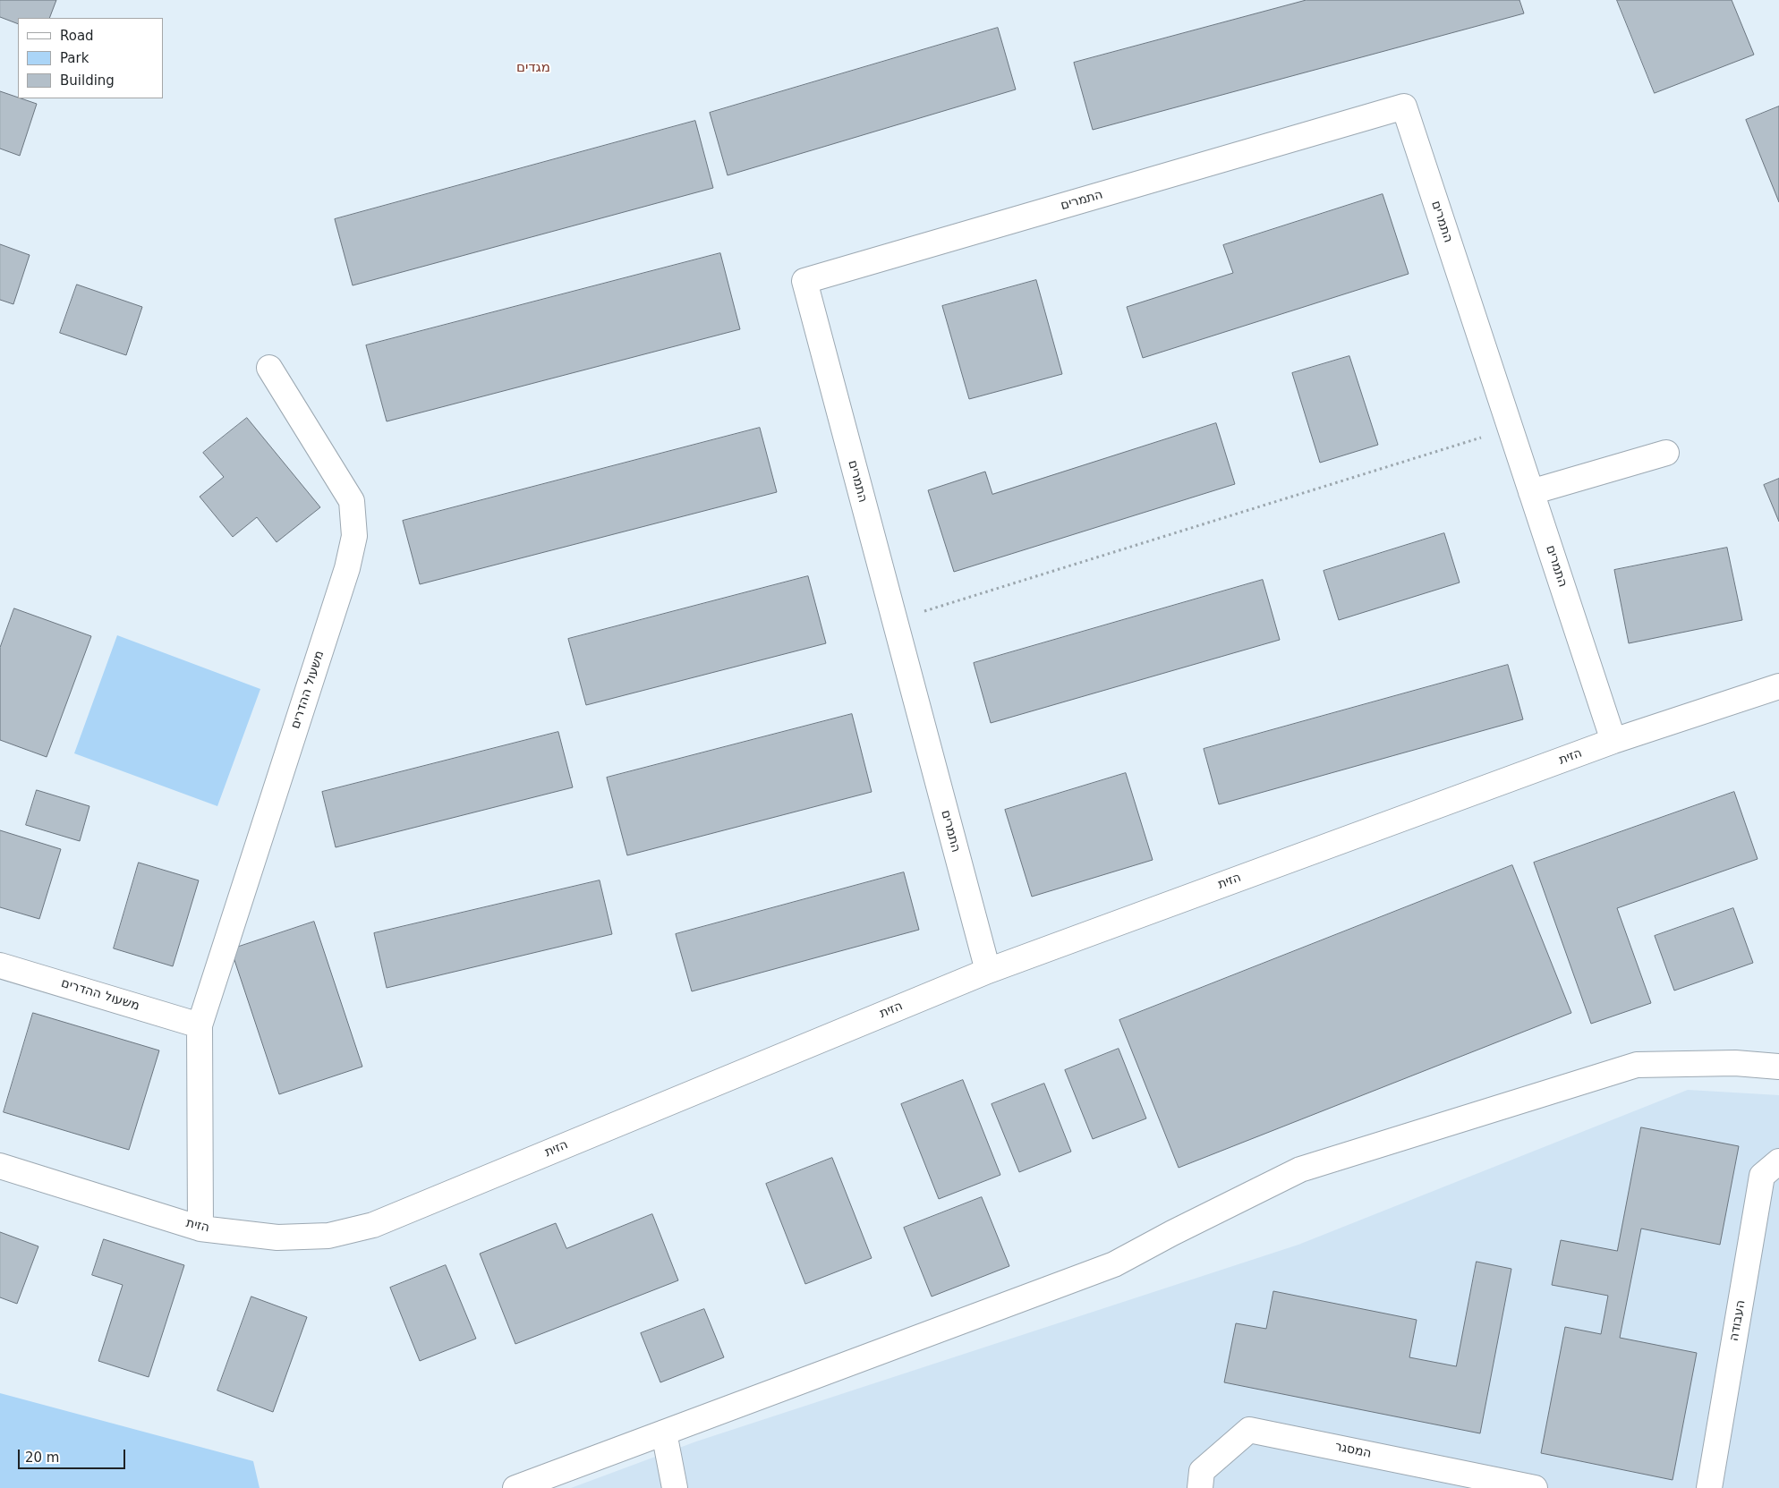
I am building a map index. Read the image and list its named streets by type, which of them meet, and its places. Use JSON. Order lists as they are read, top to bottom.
{
  "streets": {
    "street": [
      "התמרים",
      "משעול ההדרים",
      "הזית",
      "העבודה",
      "המסגר"
    ]
  },
  "crossings": [
    ["התמרים", "הזית"],
    ["משעול ההדרים", "הזית"]
  ],
  "districts": ["מגדים"],
  "legend": ["Road", "Park", "Building"],
  "scale_bar": "20 m"
}
